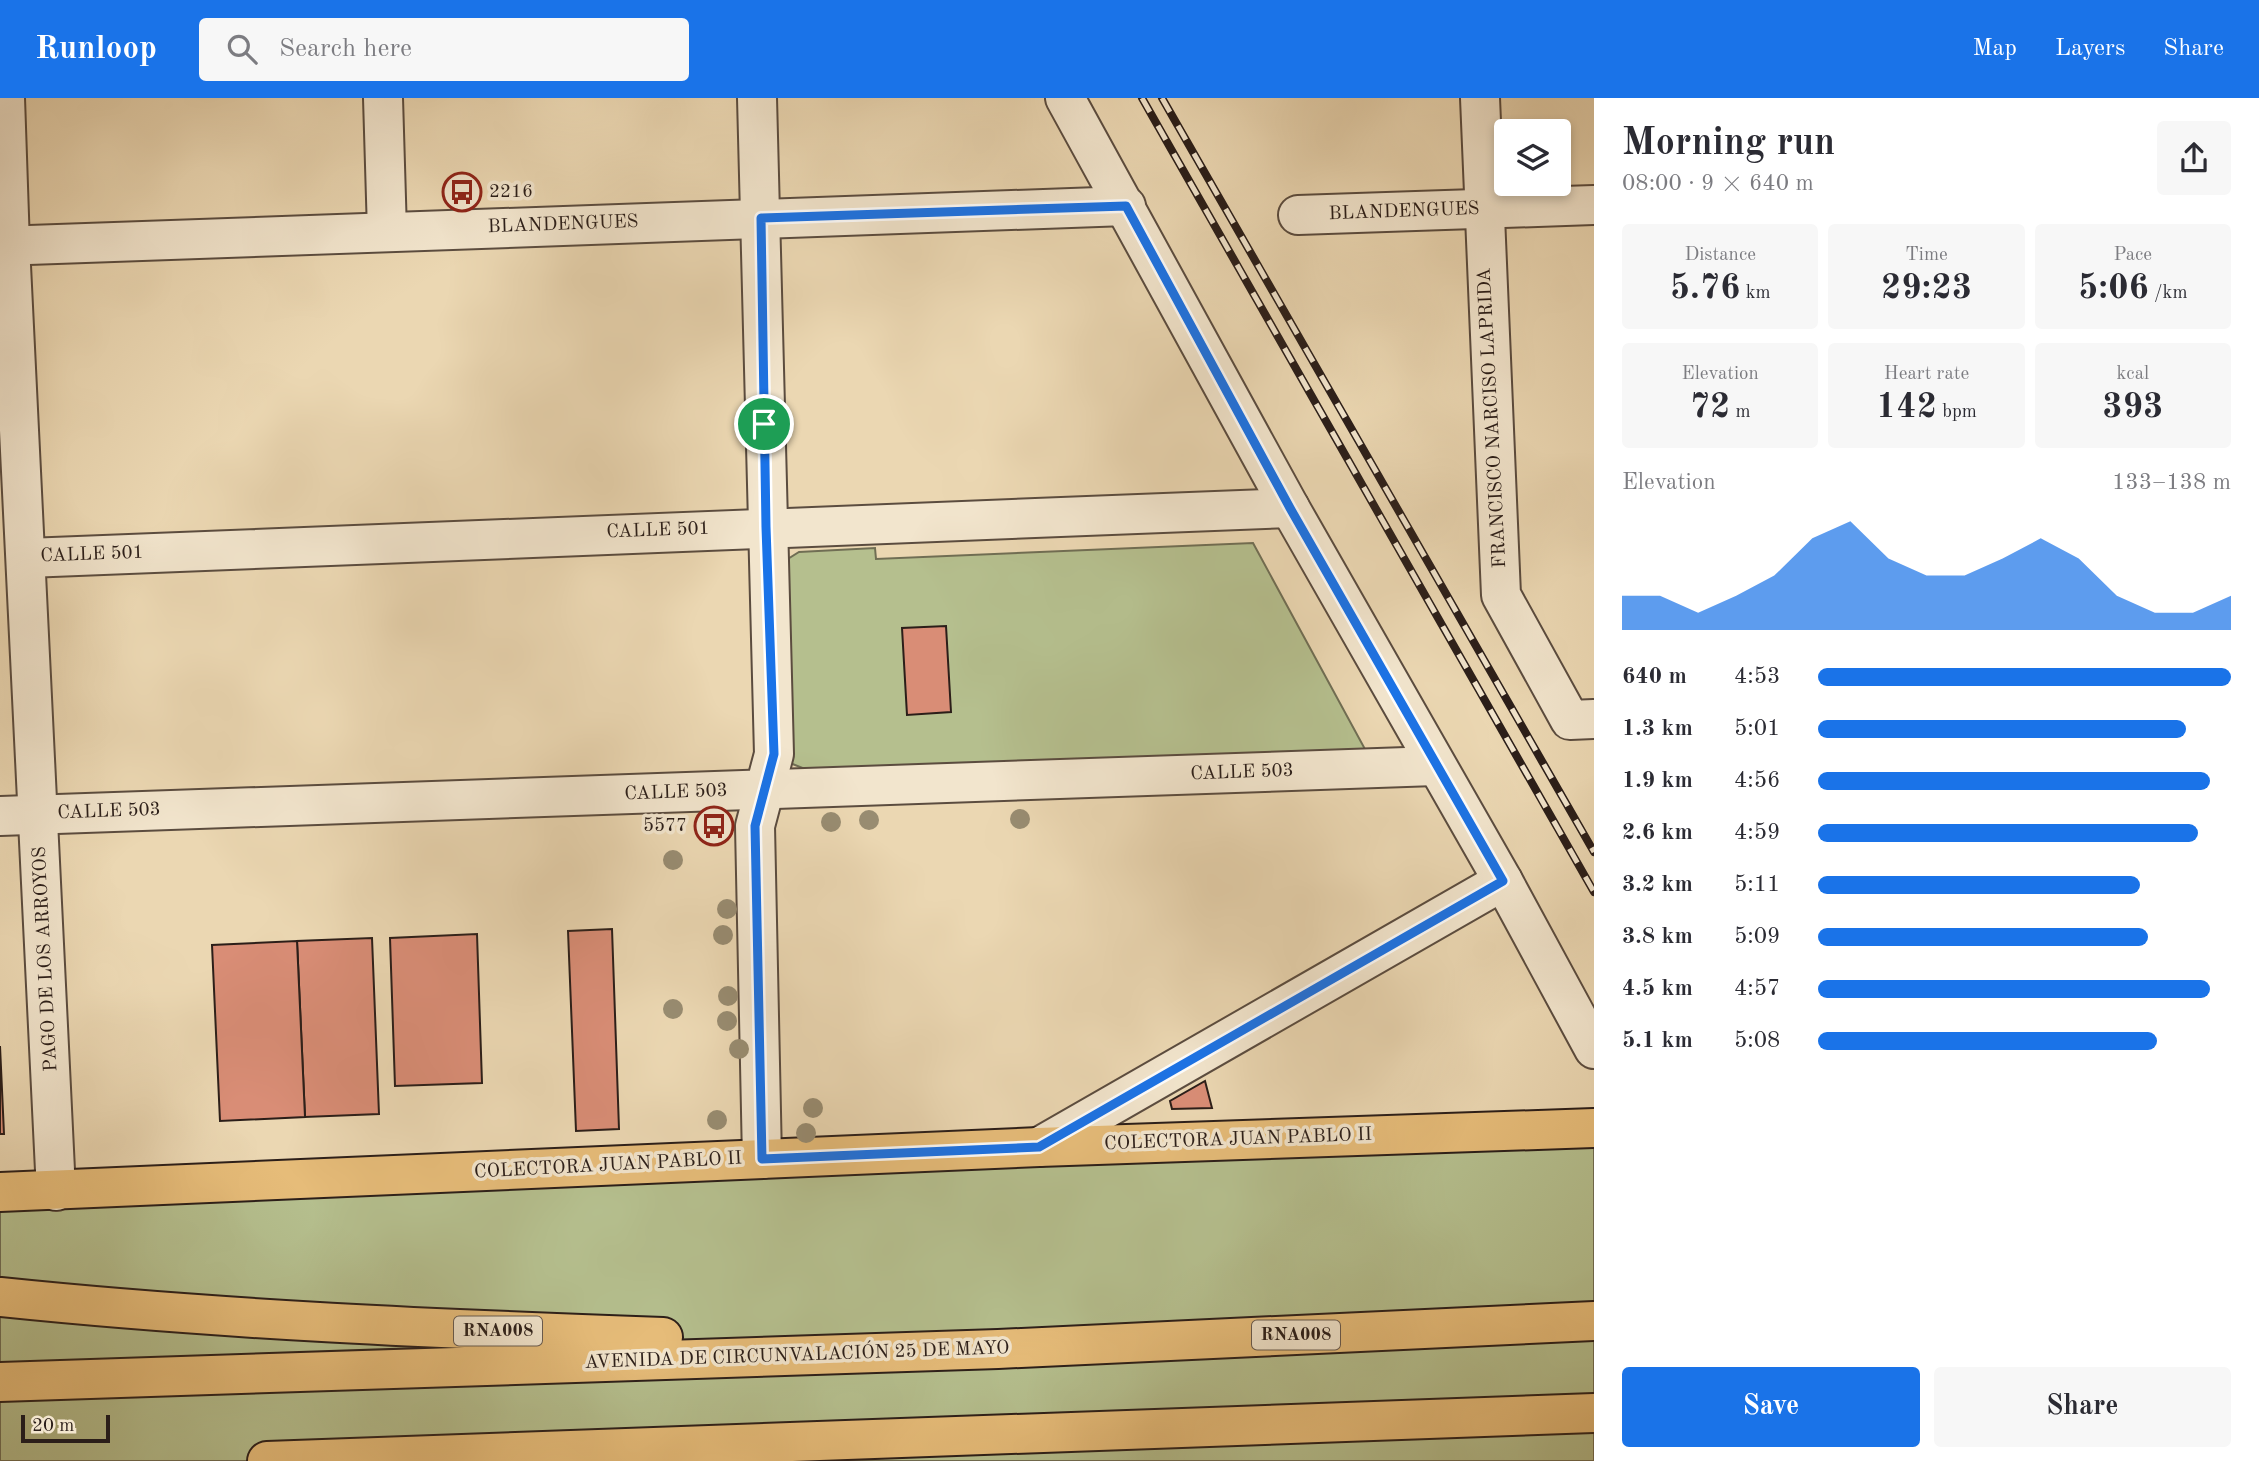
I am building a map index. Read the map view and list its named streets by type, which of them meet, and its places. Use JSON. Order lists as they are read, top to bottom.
{
  "streets": {
    "main road": ["COLECTORA JUAN PABLO II", "RNA008", "AVENIDA DE CIRCUNVALACIÓN 25 DE MAYO"],
    "street": [
      "BLANDENGUES",
      "FRANCISCO NARCISO LAPRIDA",
      "CALLE 501",
      "CALLE 503",
      "PAGO DE LOS ARROYOS"
    ]
  },
  "crossings": [
    ["BLANDENGUES", "FRANCISCO NARCISO LAPRIDA"],
    ["BLANDENGUES", "PAGO DE LOS ARROYOS"],
    ["CALLE 501", "PAGO DE LOS ARROYOS"],
    ["CALLE 503", "PAGO DE LOS ARROYOS"],
    ["PAGO DE LOS ARROYOS", "COLECTORA JUAN PABLO II"],
    ["RNA008", "AVENIDA DE CIRCUNVALACIÓN 25 DE MAYO"]
  ],
  "places": {
    "bus stop": ["2216", "5577"]
  },
  "scale_bar": "20 m",
  "page": {
    "header": "Runloop",
    "search": "Search here",
    "nav": ["Map", "Layers", "Share"],
    "heading": ["Morning run", "08:00 · 9 × 640 m"],
    "stats": [
      ["Distance", "5.76 km"],
      ["Time", "29:23"],
      ["Pace", "5:06 /km"],
      ["Elevation", "72 m"],
      ["Heart rate", "142 bpm"],
      ["kcal", "393"]
    ],
    "chart": ["Elevation", "133–138 m"],
    "list": [
      {
        "name": "640 m",
        "note": "4:53"
      },
      {
        "name": "1.3 km",
        "note": "5:01"
      },
      {
        "name": "1.9 km",
        "note": "4:56"
      },
      {
        "name": "2.6 km",
        "note": "4:59"
      },
      {
        "name": "3.2 km",
        "note": "5:11"
      },
      {
        "name": "3.8 km",
        "note": "5:09"
      },
      {
        "name": "4.5 km",
        "note": "4:57"
      },
      {
        "name": "5.1 km",
        "note": "5:08"
      }
    ],
    "buttons": ["Save", "Share"],
    "scale": "20 m"
  }
}
